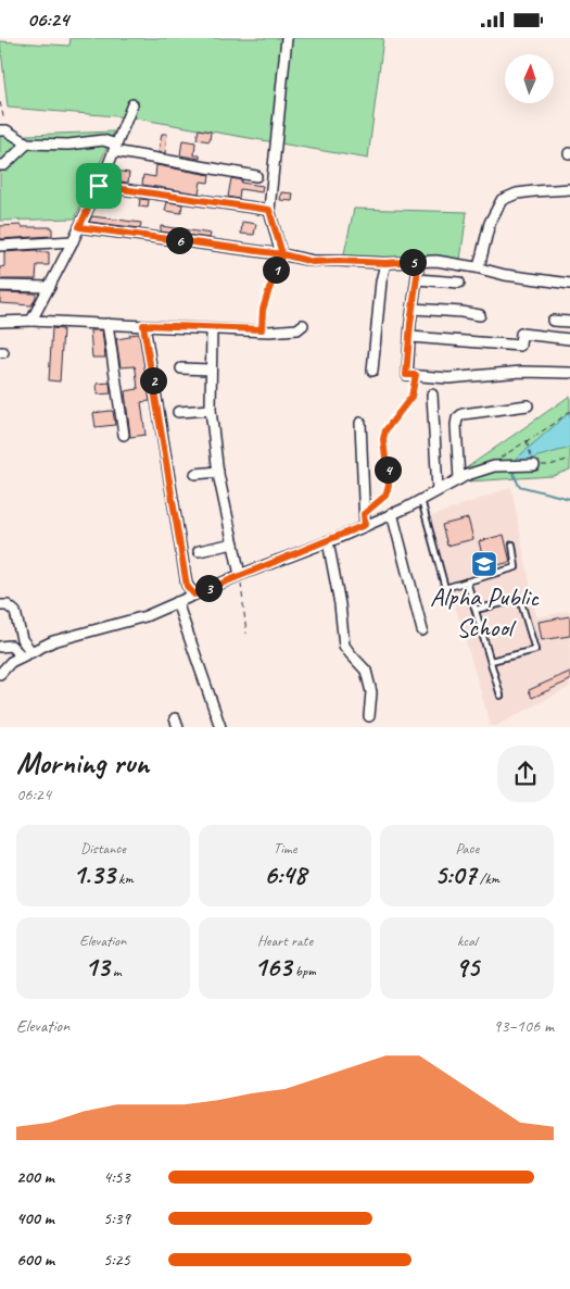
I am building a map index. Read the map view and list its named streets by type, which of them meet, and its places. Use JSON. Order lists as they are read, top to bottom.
{
  "places": {
    "school or university": ["Alpha Public School"]
  },
  "north": "top",
  "page": {
    "status": "06:24",
    "pins": [
      "6",
      "5",
      "1",
      "2",
      "4",
      "3"
    ],
    "heading": ["Morning run", "06:24"],
    "stats": [
      ["Distance", "1.33 km"],
      ["Time", "6:48"],
      ["Pace", "5:07 /km"],
      ["Elevation", "13 m"],
      ["Heart rate", "163 bpm"],
      ["kcal", "95"]
    ],
    "chart": ["Elevation", "93–106 m"],
    "list": [
      {
        "name": "200 m",
        "note": "4:53"
      },
      {
        "name": "400 m",
        "note": "5:39"
      },
      {
        "name": "600 m",
        "note": "5:25"
      }
    ]
  }
}
